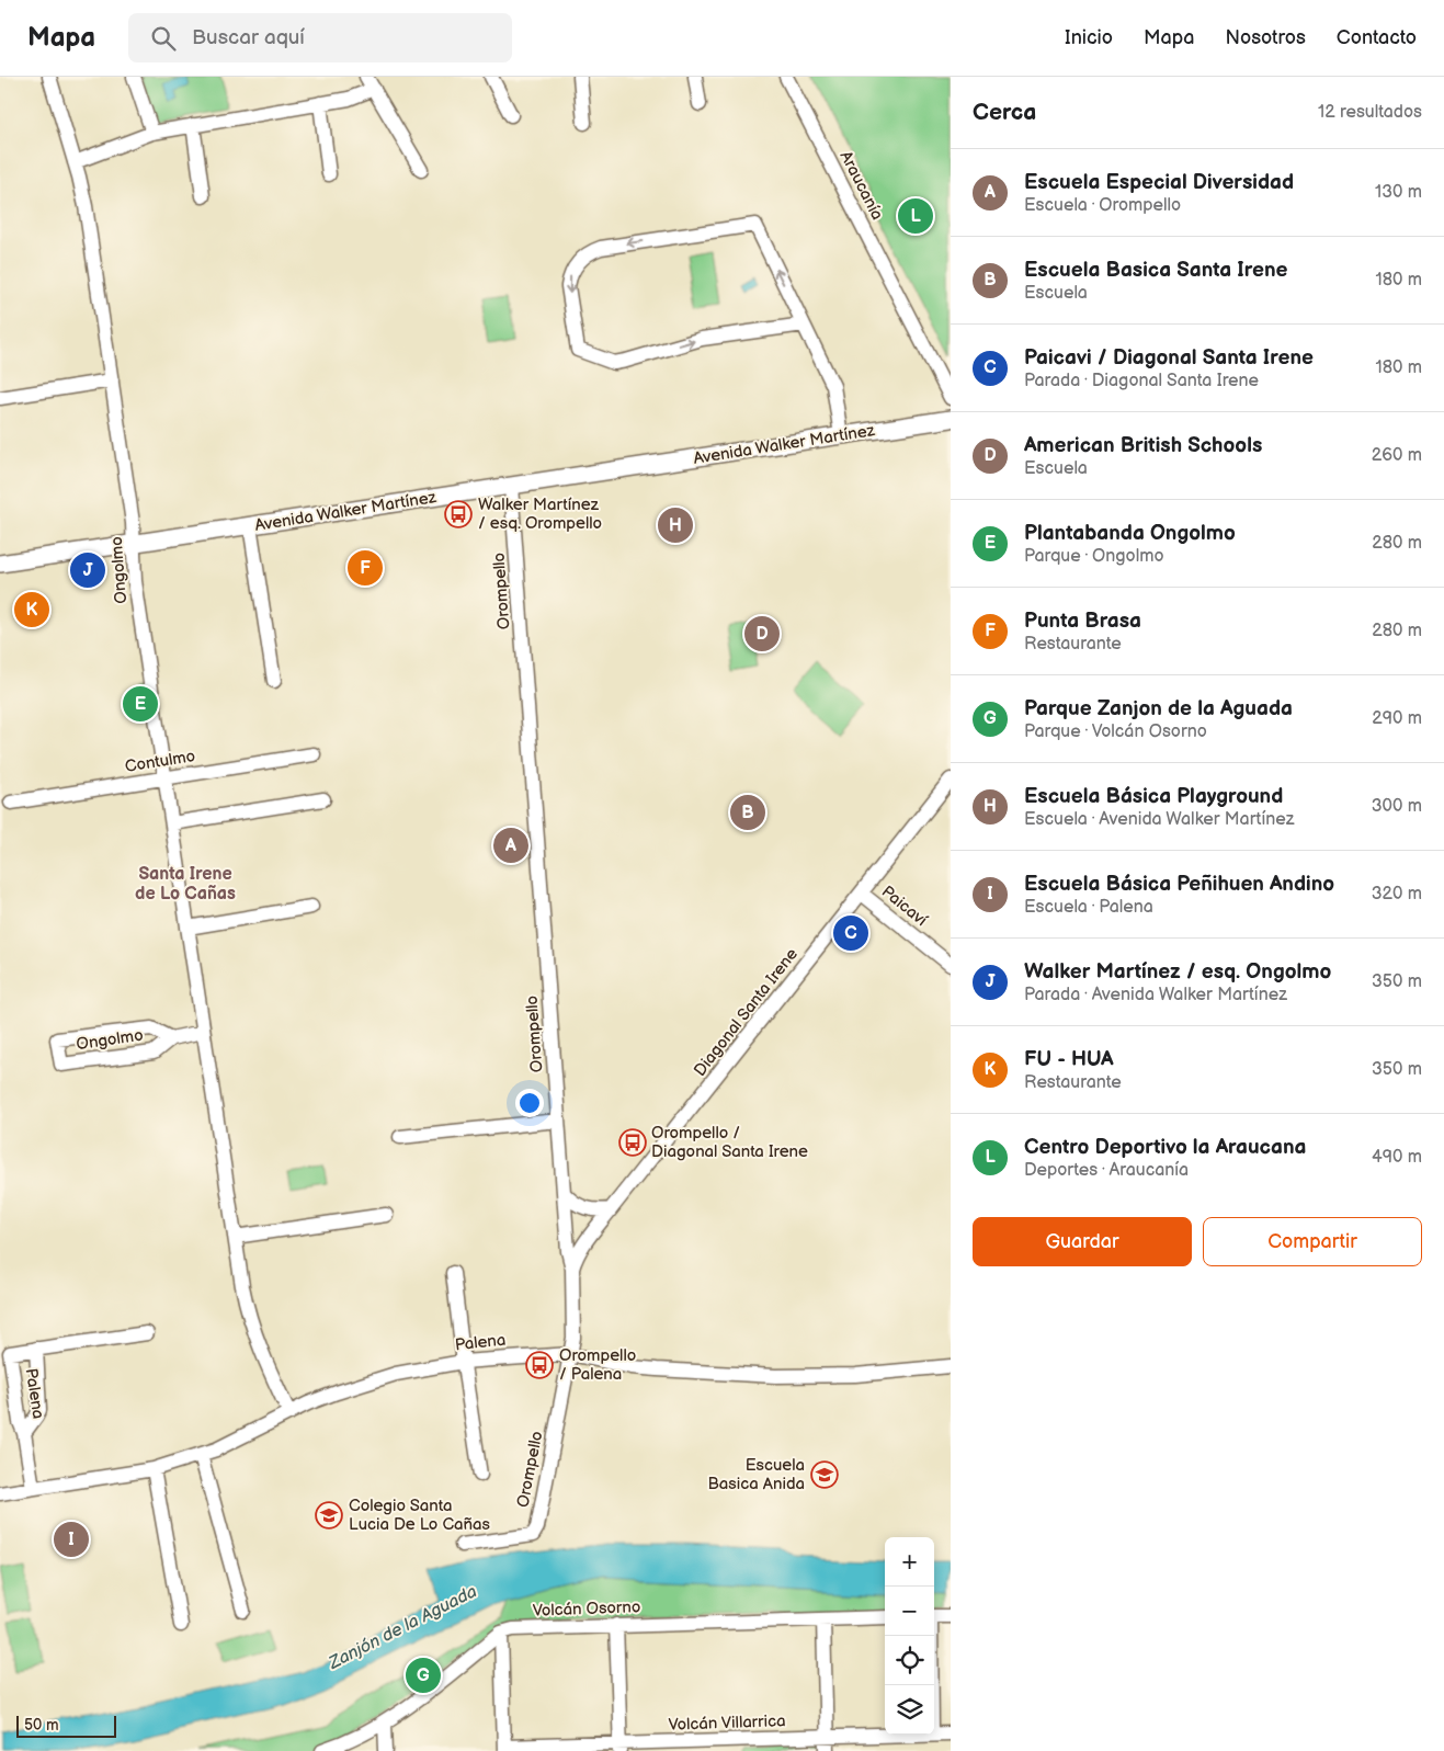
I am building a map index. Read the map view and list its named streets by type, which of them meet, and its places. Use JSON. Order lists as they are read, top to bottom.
{
  "streets": {
    "main road": ["Avenida Walker Martínez"],
    "street": [
      "Araucanía",
      "Ongolmo",
      "Orompello",
      "Contulmo",
      "Paicaví",
      "Diagonal Santa Irene",
      "Palena",
      "Volcán Osorno",
      "Volcán Villarrica"
    ]
  },
  "crossings": [
    ["Avenida Walker Martínez", "Ongolmo"],
    ["Avenida Walker Martínez", "Orompello"],
    ["Ongolmo", "Contulmo"],
    ["Ongolmo", "Palena"],
    ["Orompello", "Diagonal Santa Irene"],
    ["Orompello", "Palena"],
    ["Paicaví", "Diagonal Santa Irene"]
  ],
  "districts": ["Santa Irene de Lo Cañas"],
  "water": ["Zanjón de la Aguada"],
  "places": {
    "bus stop": ["Walker Martínez / esq. Orompello", "Orompello / Diagonal Santa Irene", "Orompello / Palena"],
    "school or university": ["Escuela Basica Anida", "Colegio Santa Lucia De Lo Cañas"]
  },
  "scale_bar": "50 m",
  "page": {
    "header": "Mapa",
    "search": "Buscar aquí",
    "nav": [
      "Inicio",
      "Mapa",
      "Nosotros",
      "Contacto"
    ],
    "heading": ["Cerca", "12 resultados"],
    "list": [
      {
        "mark": "A",
        "name": "Escuela Especial Diversidad",
        "note": "Escuela · Orompello",
        "value": "130 m"
      },
      {
        "mark": "B",
        "name": "Escuela Basica Santa Irene",
        "note": "Escuela",
        "value": "180 m"
      },
      {
        "mark": "C",
        "name": "Paicavi / Diagonal Santa Irene",
        "note": "Parada · Diagonal Santa Irene",
        "value": "180 m"
      },
      {
        "mark": "D",
        "name": "American British Schools",
        "note": "Escuela",
        "value": "260 m"
      },
      {
        "mark": "E",
        "name": "Plantabanda Ongolmo",
        "note": "Parque · Ongolmo",
        "value": "280 m"
      },
      {
        "mark": "F",
        "name": "Punta Brasa",
        "note": "Restaurante",
        "value": "280 m"
      },
      {
        "mark": "G",
        "name": "Parque Zanjon de la Aguada",
        "note": "Parque · Volcán Osorno",
        "value": "290 m"
      },
      {
        "mark": "H",
        "name": "Escuela Básica Playground",
        "note": "Escuela · Avenida Walker Martínez",
        "value": "300 m"
      },
      {
        "mark": "I",
        "name": "Escuela Básica Peñihuen Andino",
        "note": "Escuela · Palena",
        "value": "320 m"
      },
      {
        "mark": "J",
        "name": "Walker Martínez / esq. Ongolmo",
        "note": "Parada · Avenida Walker Martínez",
        "value": "350 m"
      },
      {
        "mark": "K",
        "name": "FU - HUA",
        "note": "Restaurante",
        "value": "350 m"
      },
      {
        "mark": "L",
        "name": "Centro Deportivo la Araucana",
        "note": "Deportes · Araucanía",
        "value": "490 m"
      }
    ],
    "pins": [
      "L",
      "H",
      "F",
      "J",
      "K",
      "D",
      "E",
      "B",
      "A",
      "C",
      "I",
      "G"
    ],
    "buttons": ["Guardar", "Compartir"],
    "map_buttons": ["+", "−"],
    "scale": "50 m"
  }
}
